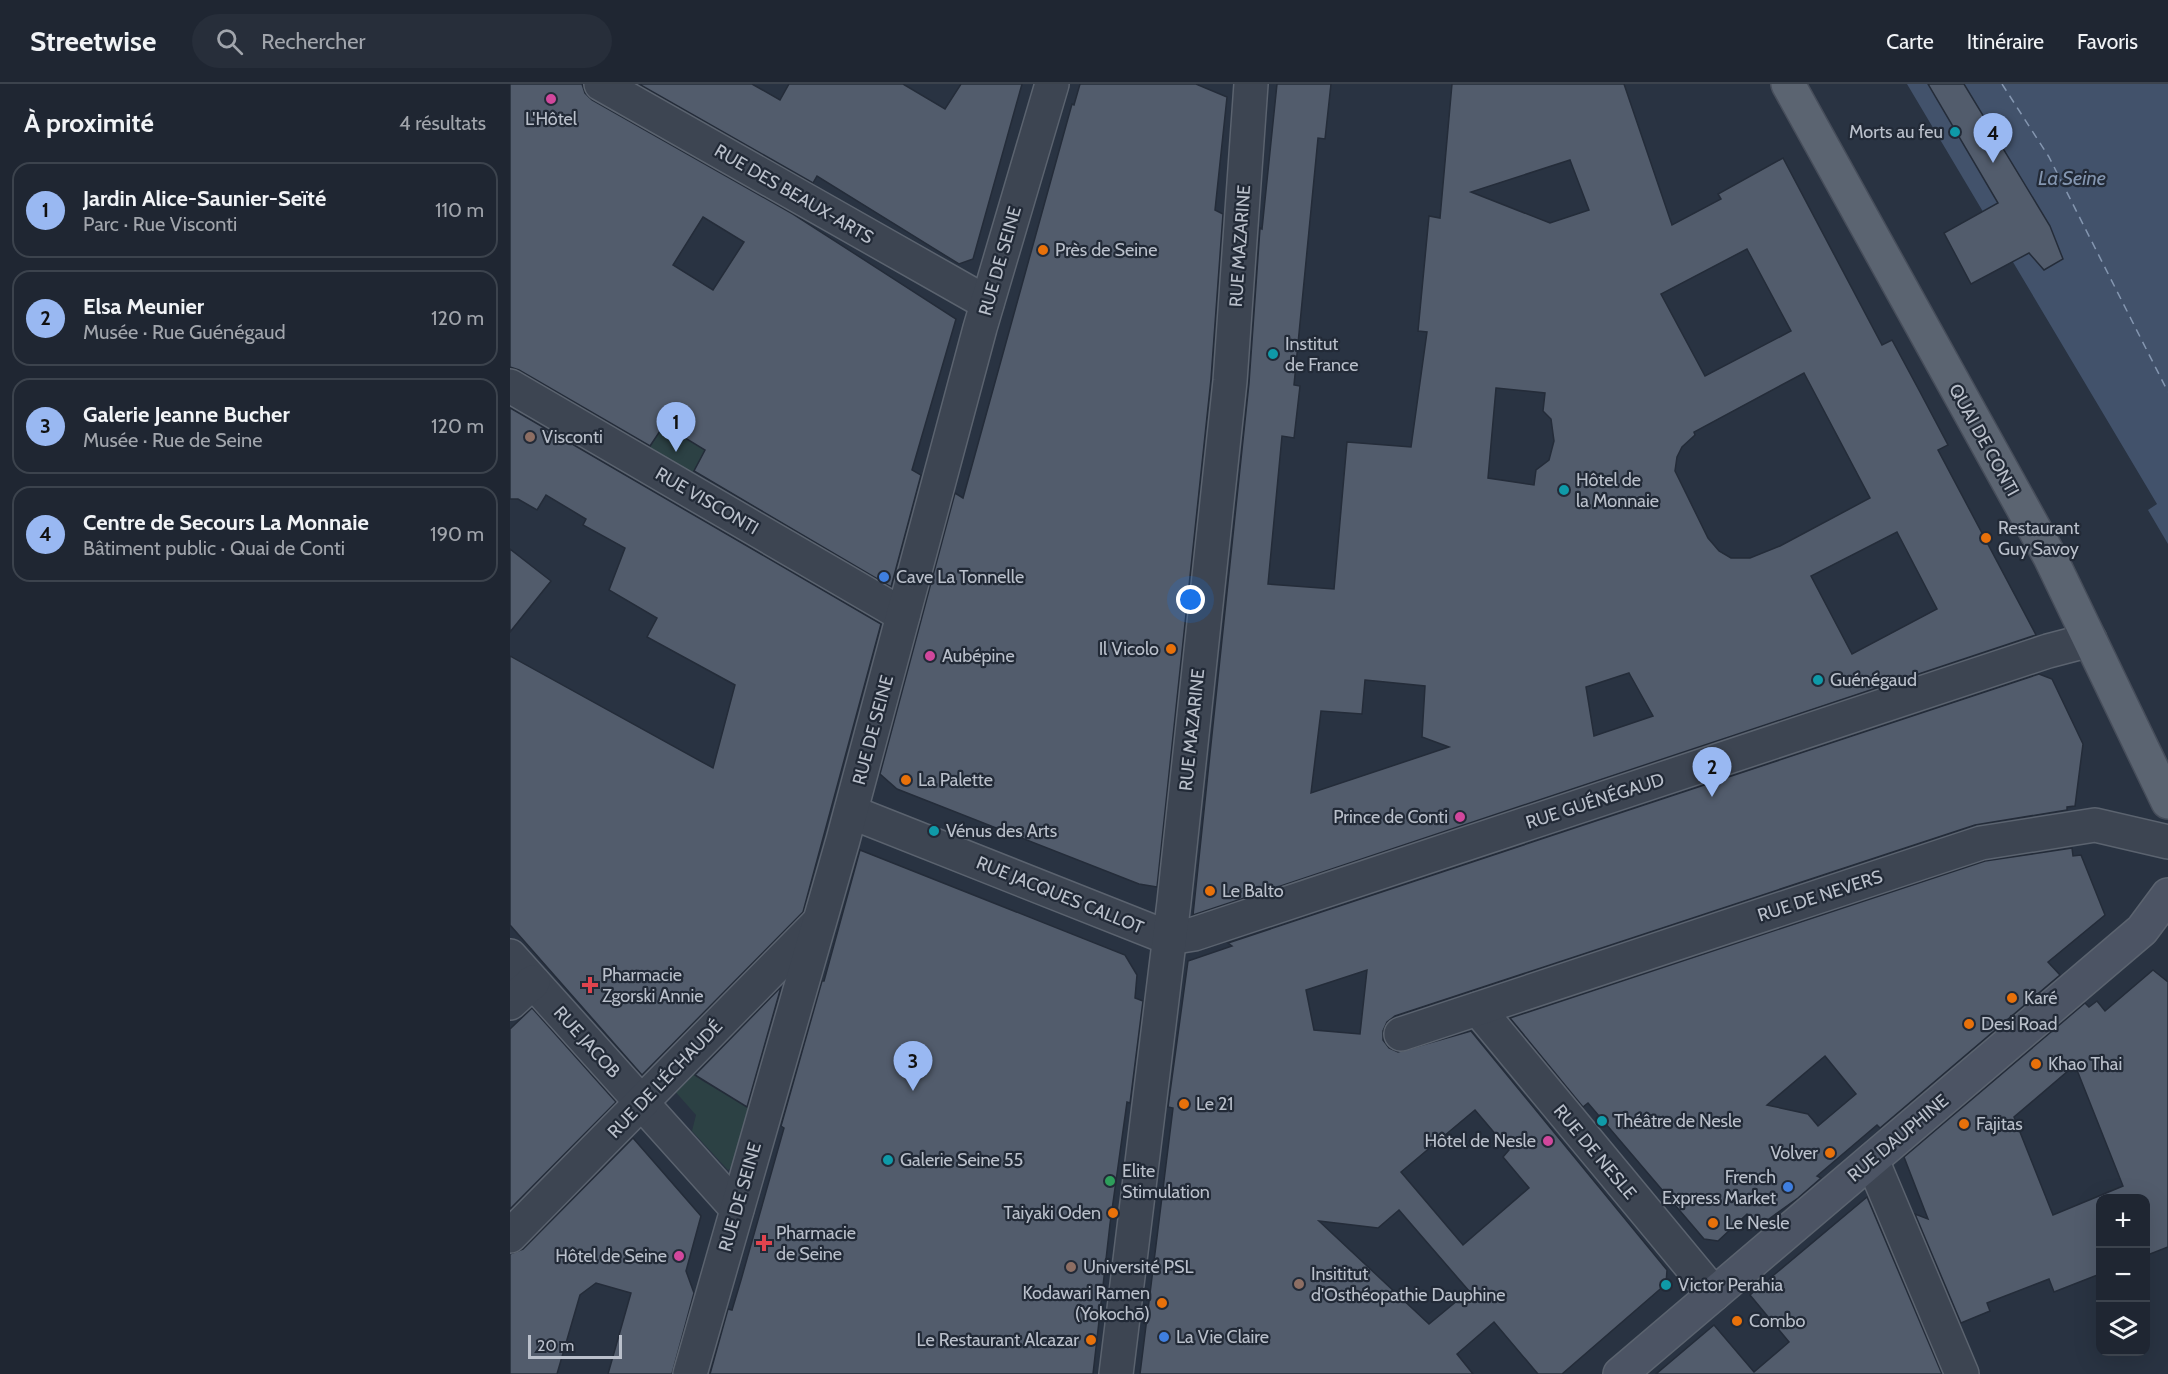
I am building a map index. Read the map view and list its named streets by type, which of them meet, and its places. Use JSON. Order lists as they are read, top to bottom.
{
  "streets": {
    "main road": ["QUAI DE CONTI"],
    "street": [
      "RUE DES BEAUX-ARTS",
      "RUE MAZARINE",
      "RUE DE SEINE",
      "RUE VISCONTI",
      "RUE GUÉNÉGAUD",
      "RUE JACQUES CALLOT",
      "RUE DE NEVERS",
      "RUE JACOB",
      "RUE DE L'ÉCHAUDÉ",
      "RUE DAUPHINE",
      "RUE DE NESLE"
    ]
  },
  "crossings": [
    ["RUE DES BEAUX-ARTS", "RUE DE SEINE"],
    ["RUE MAZARINE", "RUE GUÉNÉGAUD"],
    ["RUE MAZARINE", "RUE JACQUES CALLOT"],
    ["RUE DE SEINE", "RUE VISCONTI"],
    ["RUE DE SEINE", "RUE JACQUES CALLOT"],
    ["RUE DE SEINE", "RUE JACOB"],
    ["RUE DE SEINE", "RUE DE L'ÉCHAUDÉ"],
    ["QUAI DE CONTI", "RUE GUÉNÉGAUD"],
    ["RUE GUÉNÉGAUD", "RUE JACQUES CALLOT"],
    ["RUE DE NEVERS", "RUE DE NESLE"],
    ["RUE JACOB", "RUE DE L'ÉCHAUDÉ"],
    ["RUE DAUPHINE", "RUE DE NESLE"]
  ],
  "water": ["La Seine"],
  "places": {
    "other": [
      "L'Hôtel",
      "Morts au feu",
      "Près de Seine",
      "Institut de France",
      "Visconti",
      "Hôtel de la Monnaie",
      "Restaurant Guy Savoy",
      "Cave La Tonnelle",
      "Il Vicolo",
      "Aubépine",
      "Guénégaud",
      "La Palette",
      "Prince de Conti",
      "Vénus des Arts",
      "Le Balto",
      "Karé",
      "Desi Road",
      "Khao Thai",
      "Le 21",
      "Théâtre de Nesle",
      "Fajitas",
      "Hôtel de Nesle",
      "Volver",
      "Galerie Seine 55",
      "Elite Stimulation",
      "French Express Market",
      "Taiyaki Oden",
      "Le Nesle",
      "Hôtel de Seine",
      "Université PSL",
      "Insititut d'Osthéopathie Dauphine",
      "Victor Perahia",
      "Kodawari Ramen (Yokochō)",
      "Combo",
      "La Vie Claire",
      "Le Restaurant Alcazar"
    ],
    "health": ["Pharmacie Zgorski Annie", "Pharmacie de Seine"]
  },
  "scale_bar": "20 m",
  "page": {
    "header": "Streetwise",
    "search": "Rechercher",
    "nav": ["Carte", "Itinéraire", "Favoris"],
    "heading": ["À proximité", "4 résultats"],
    "pins": [
      "4",
      "1",
      "2",
      "3"
    ],
    "list": [
      {
        "mark": "1",
        "name": "Jardin Alice-Saunier-Seïté",
        "note": "Parc · Rue Visconti",
        "value": "110 m"
      },
      {
        "mark": "2",
        "name": "Elsa Meunier",
        "note": "Musée · Rue Guénégaud",
        "value": "120 m"
      },
      {
        "mark": "3",
        "name": "Galerie Jeanne Bucher",
        "note": "Musée · Rue de Seine",
        "value": "120 m"
      },
      {
        "mark": "4",
        "name": "Centre de Secours La Monnaie",
        "note": "Bâtiment public · Quai de Conti",
        "value": "190 m"
      }
    ],
    "map_buttons": ["+", "−"],
    "scale": "20 m"
  }
}
